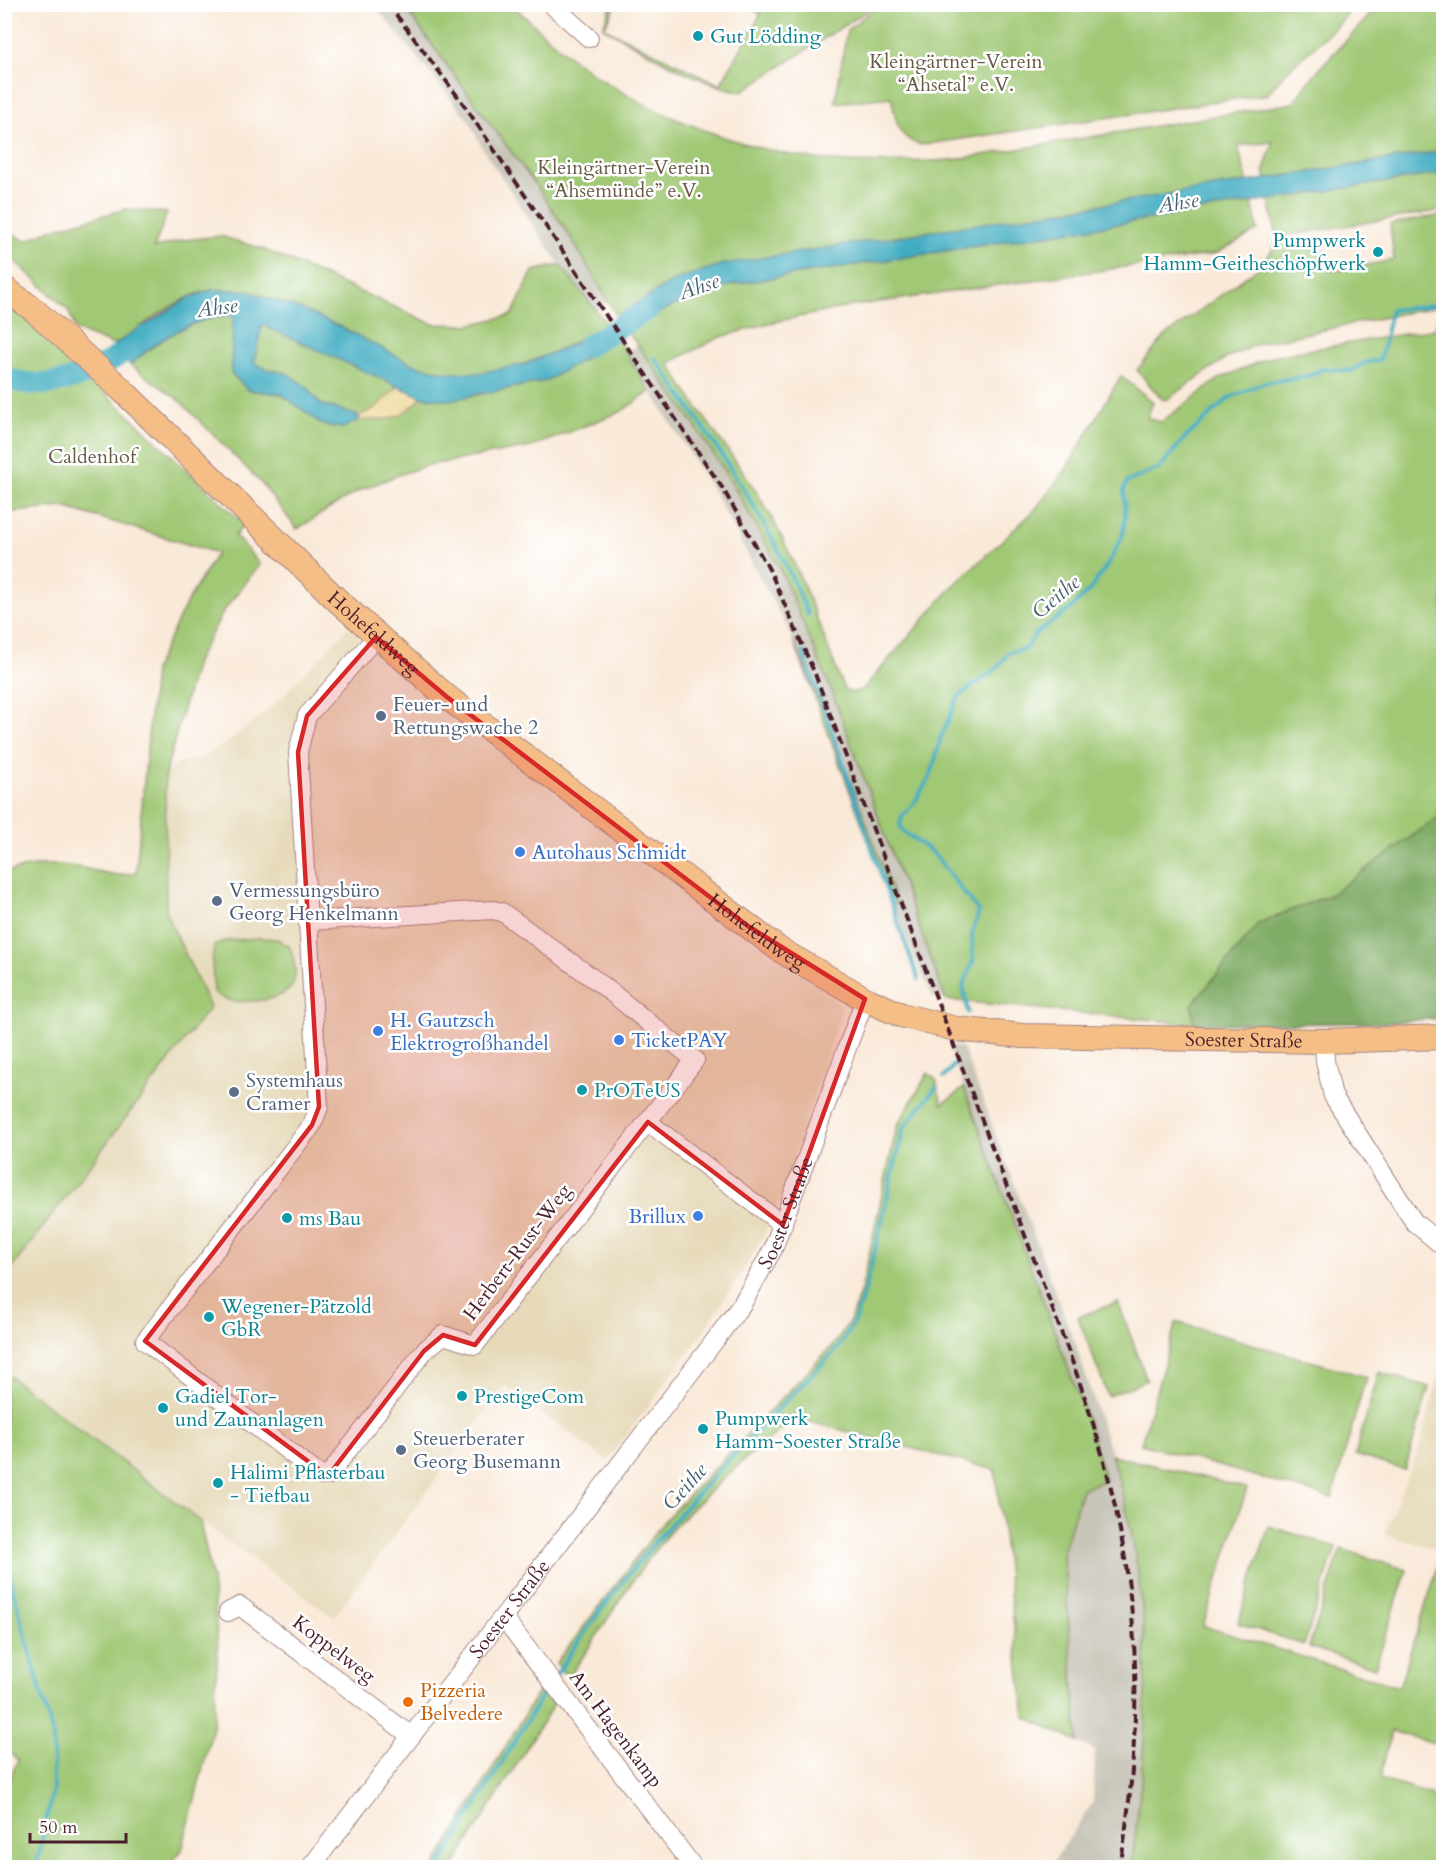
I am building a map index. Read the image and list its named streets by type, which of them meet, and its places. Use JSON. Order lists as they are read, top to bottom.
{
  "streets": {
    "main road": ["Hohefeldweg", "Soester Straße"],
    "street": ["Herbert-Rust-Weg", "Koppelweg", "Am Hagenkamp"]
  },
  "crossings": [
    ["Hohefeldweg", "Soester Straße"],
    ["Hohefeldweg", "Herbert-Rust-Weg"],
    ["Soester Straße", "Koppelweg"],
    ["Soester Straße", "Am Hagenkamp"]
  ],
  "water": ["Ahse", "Geithe"],
  "parks": ["Kleingärtner-Verein “Ahsetal” e.V.", "Kleingärtner-Verein “Ahsemünde” e.V.", "Caldenhof"],
  "places": [
    "Gut Lödding",
    "Pumpwerk Hamm-Geitheschöpfwerk",
    "Feuer- und Rettungswache 2",
    "Autohaus Schmidt",
    "Vermessungsbüro Georg Henkelmann",
    "H. Gautzsch Elektrogroßhandel",
    "TicketPAY",
    "PrOTeUS",
    "Systemhaus Cramer",
    "Brillux",
    "ms Bau",
    "Wegener-Pätzold GbR",
    "PrestigeCom",
    "Gadiel Tor- und Zaunanlagen",
    "Pumpwerk Hamm-Soester Straße",
    "Steuerberater Georg Busemann",
    "Halimi Pflasterbau - Tiefbau",
    "Pizzeria Belvedere"
  ],
  "scale_bar": "50 m"
}
